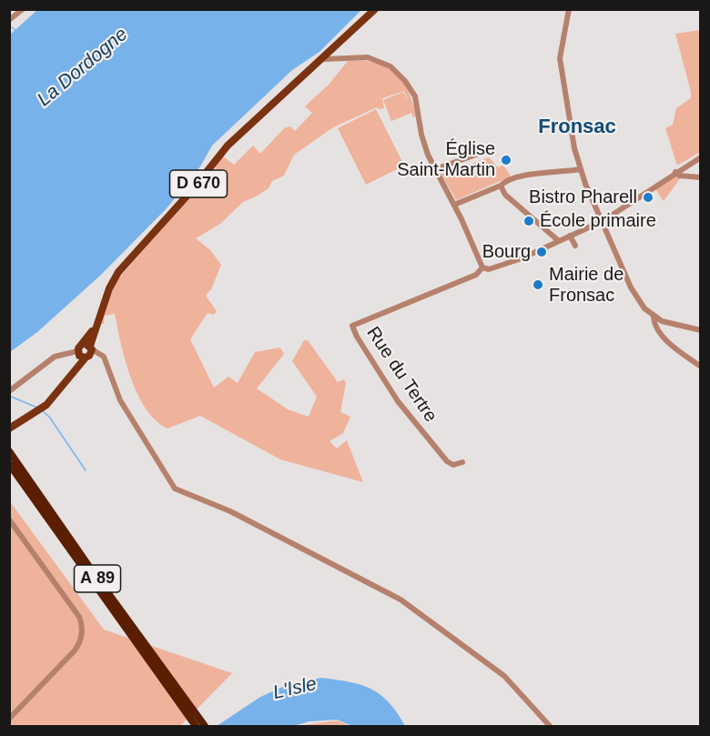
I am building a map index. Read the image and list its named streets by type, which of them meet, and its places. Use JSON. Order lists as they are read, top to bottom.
{
  "streets": {
    "highway": ["A 89"],
    "main road": ["D 670"],
    "street": ["Rue du Tertre"]
  },
  "districts": ["Fronsac"],
  "water": ["La Dordogne", "L'Isle"],
  "places": [
    "Église Saint-Martin",
    "Bistro Pharell",
    "École primaire",
    "Bourg",
    "Mairie de Fronsac"
  ]
}
